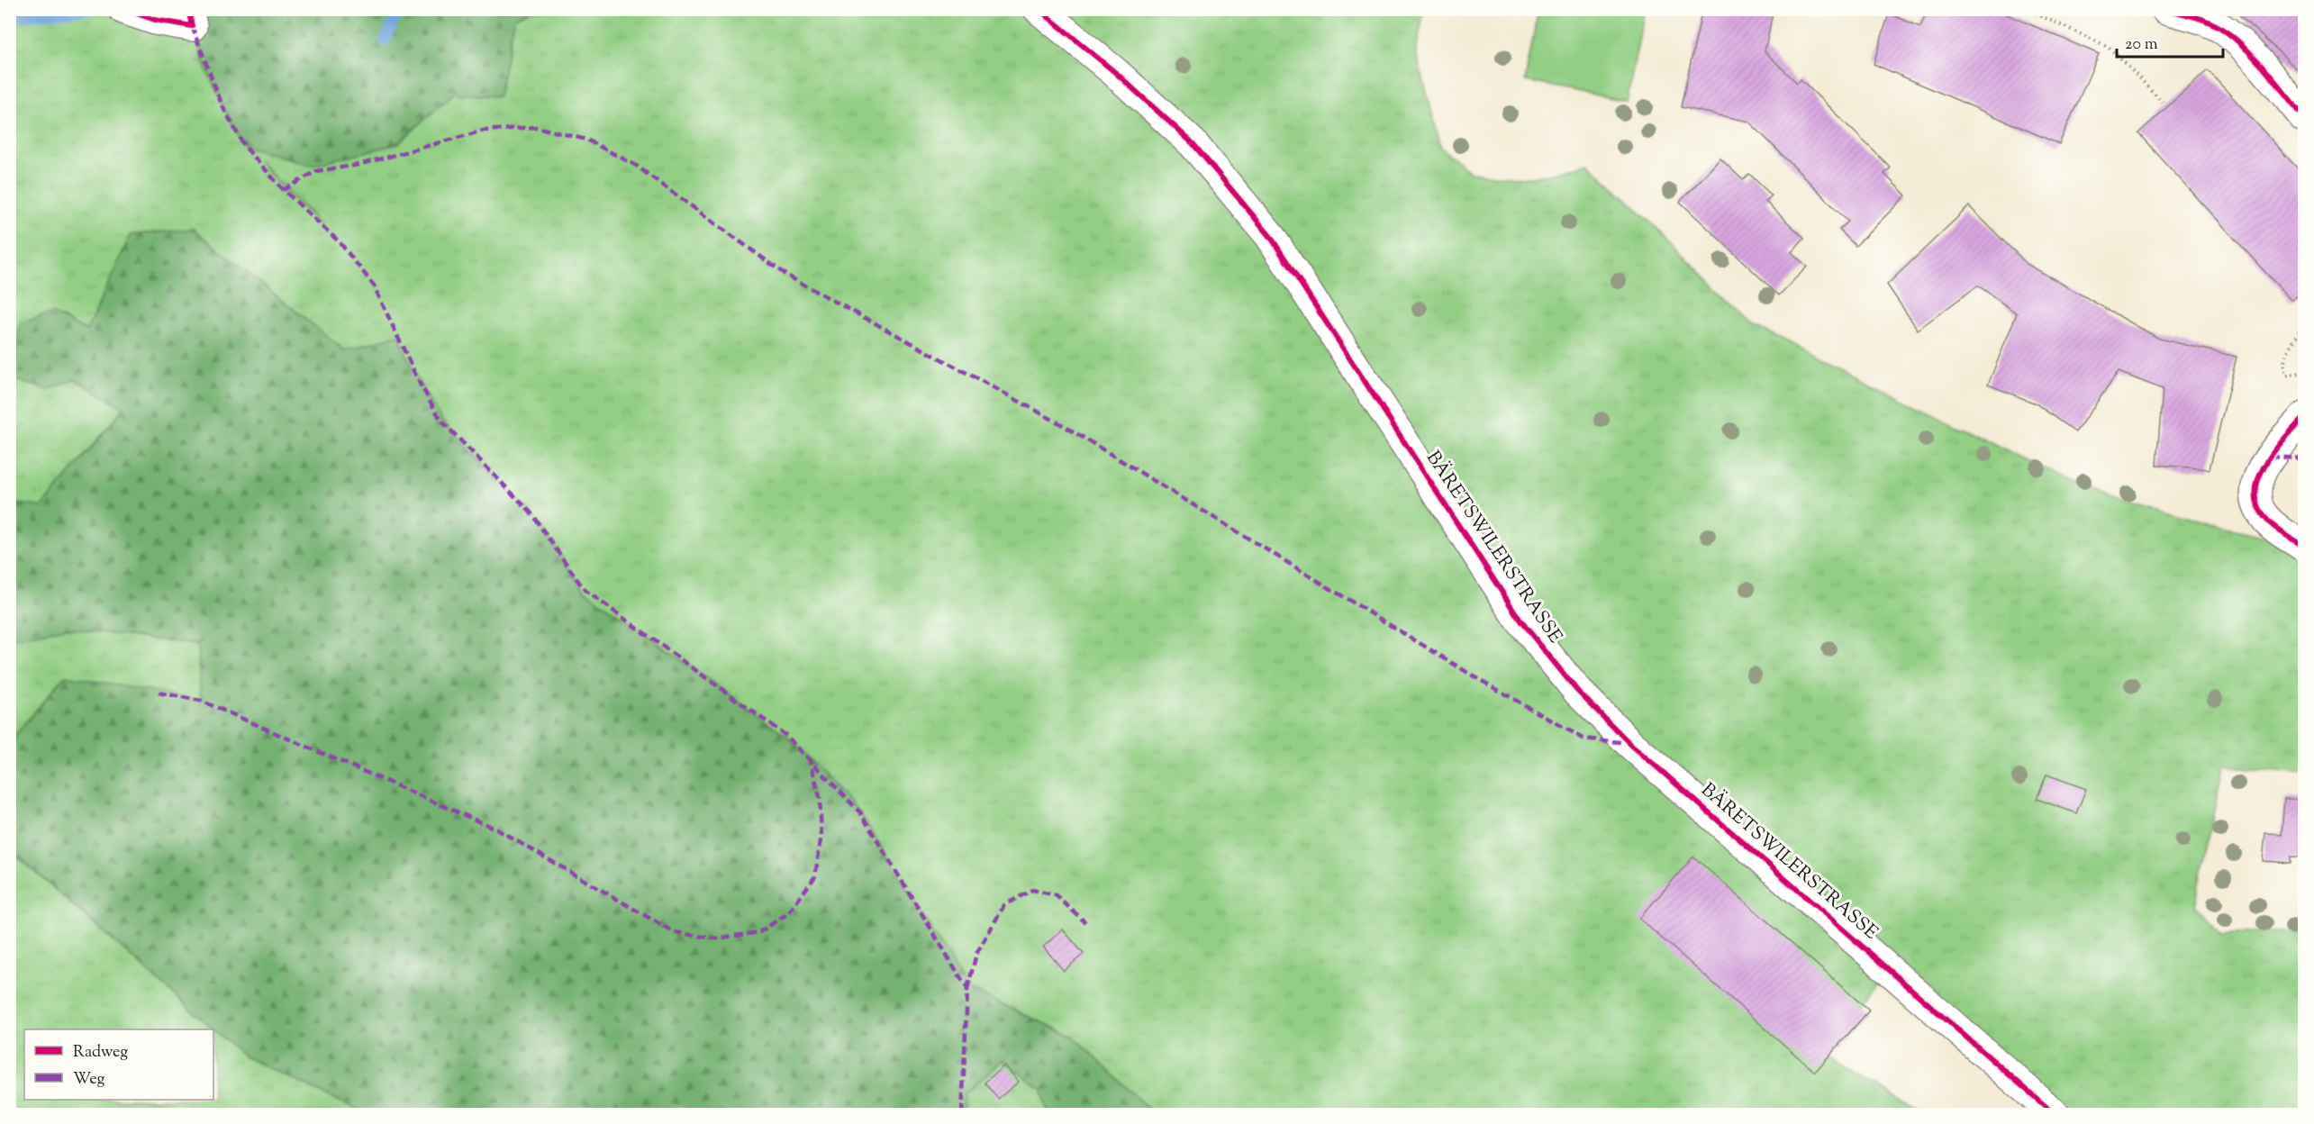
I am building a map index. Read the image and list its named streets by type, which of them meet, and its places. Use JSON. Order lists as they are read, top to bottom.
{
  "streets": {
    "street": ["BÄRETSWILERSTRASSE"]
  },
  "legend": ["Radweg", "Weg"],
  "scale_bar": "20 m"
}
